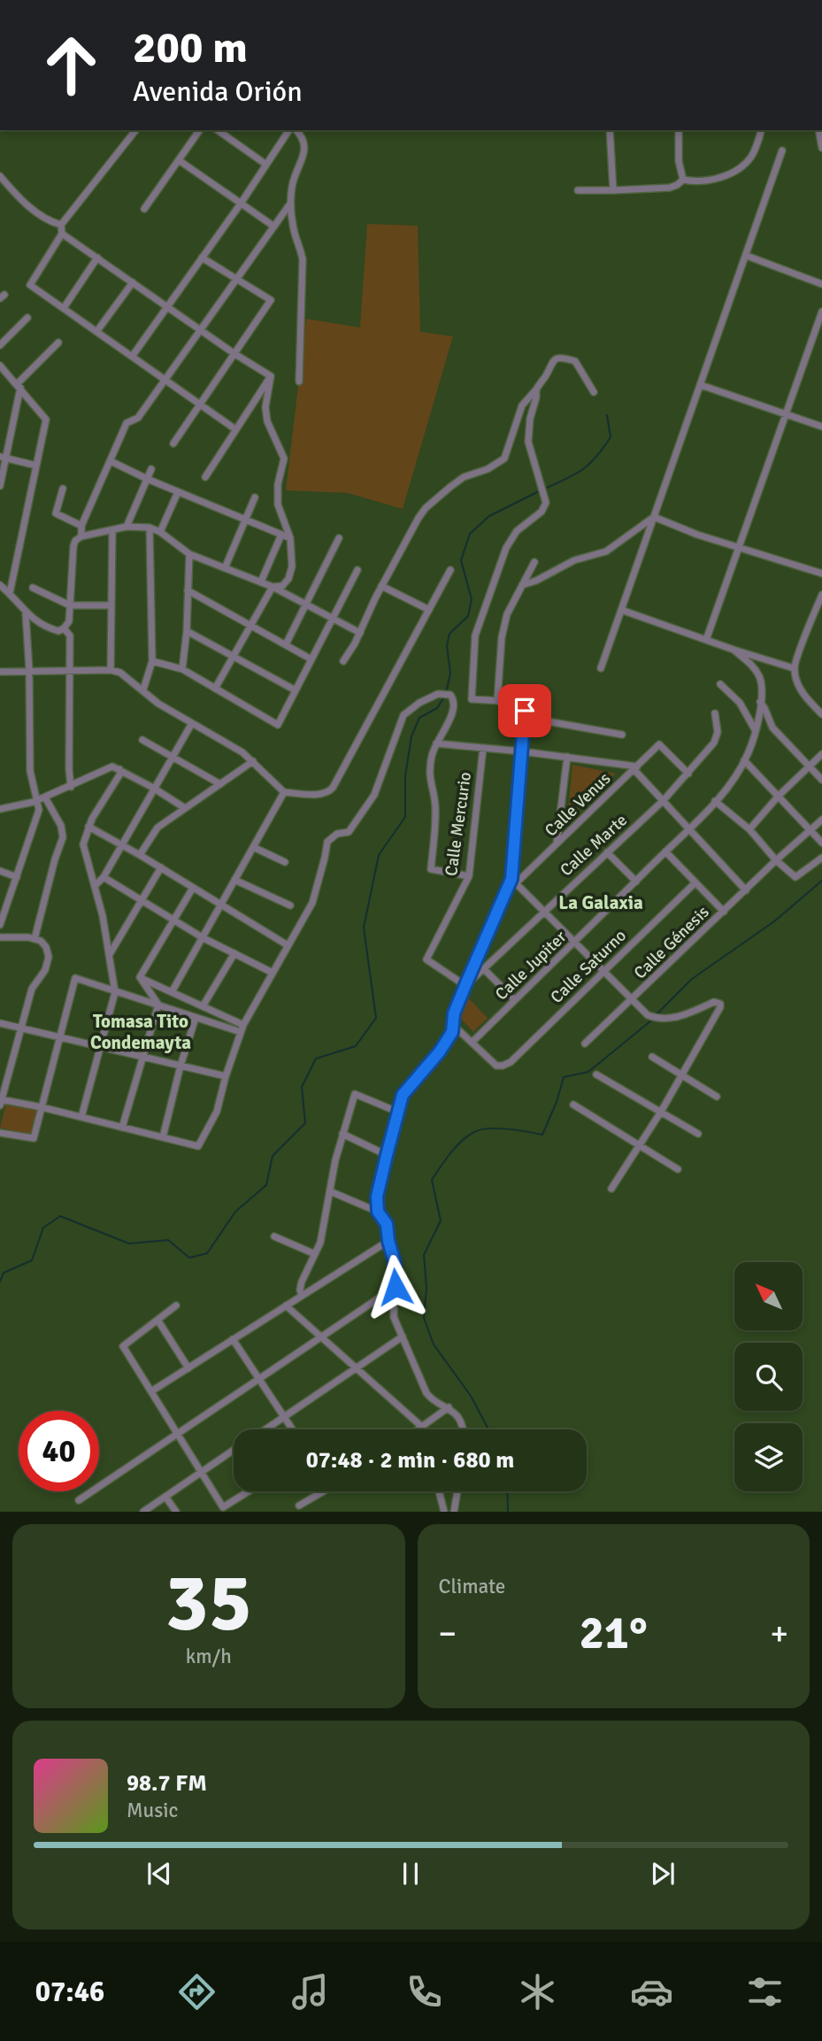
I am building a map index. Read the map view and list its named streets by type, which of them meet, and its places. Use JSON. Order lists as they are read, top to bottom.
{
  "streets": {
    "street": [
      "Calle Venus",
      "Calle Mercurio",
      "Calle Marte",
      "Calle Génesis",
      "Calle Jupiter",
      "Calle Saturno"
    ]
  },
  "crossings": [
    ["Calle Venus", "Calle Marte"],
    ["Calle Mercurio", "Calle Marte"],
    ["Calle Jupiter", "Calle Saturno"]
  ],
  "districts": ["La Galaxia", "Tomasa Tito Condemayta"],
  "north": "top left",
  "page": {
    "turn": ["200 m", "Avenida Orión"],
    "limit": "40",
    "trip": "07:48 · 2 min · 680 m",
    "tile": [
      ["35", "km/h"],
      "Climate"
    ],
    "heat": ["−", "21°", "+"],
    "song": ["98.7 FM", "Music"],
    "tabs": "07:46"
  }
}
